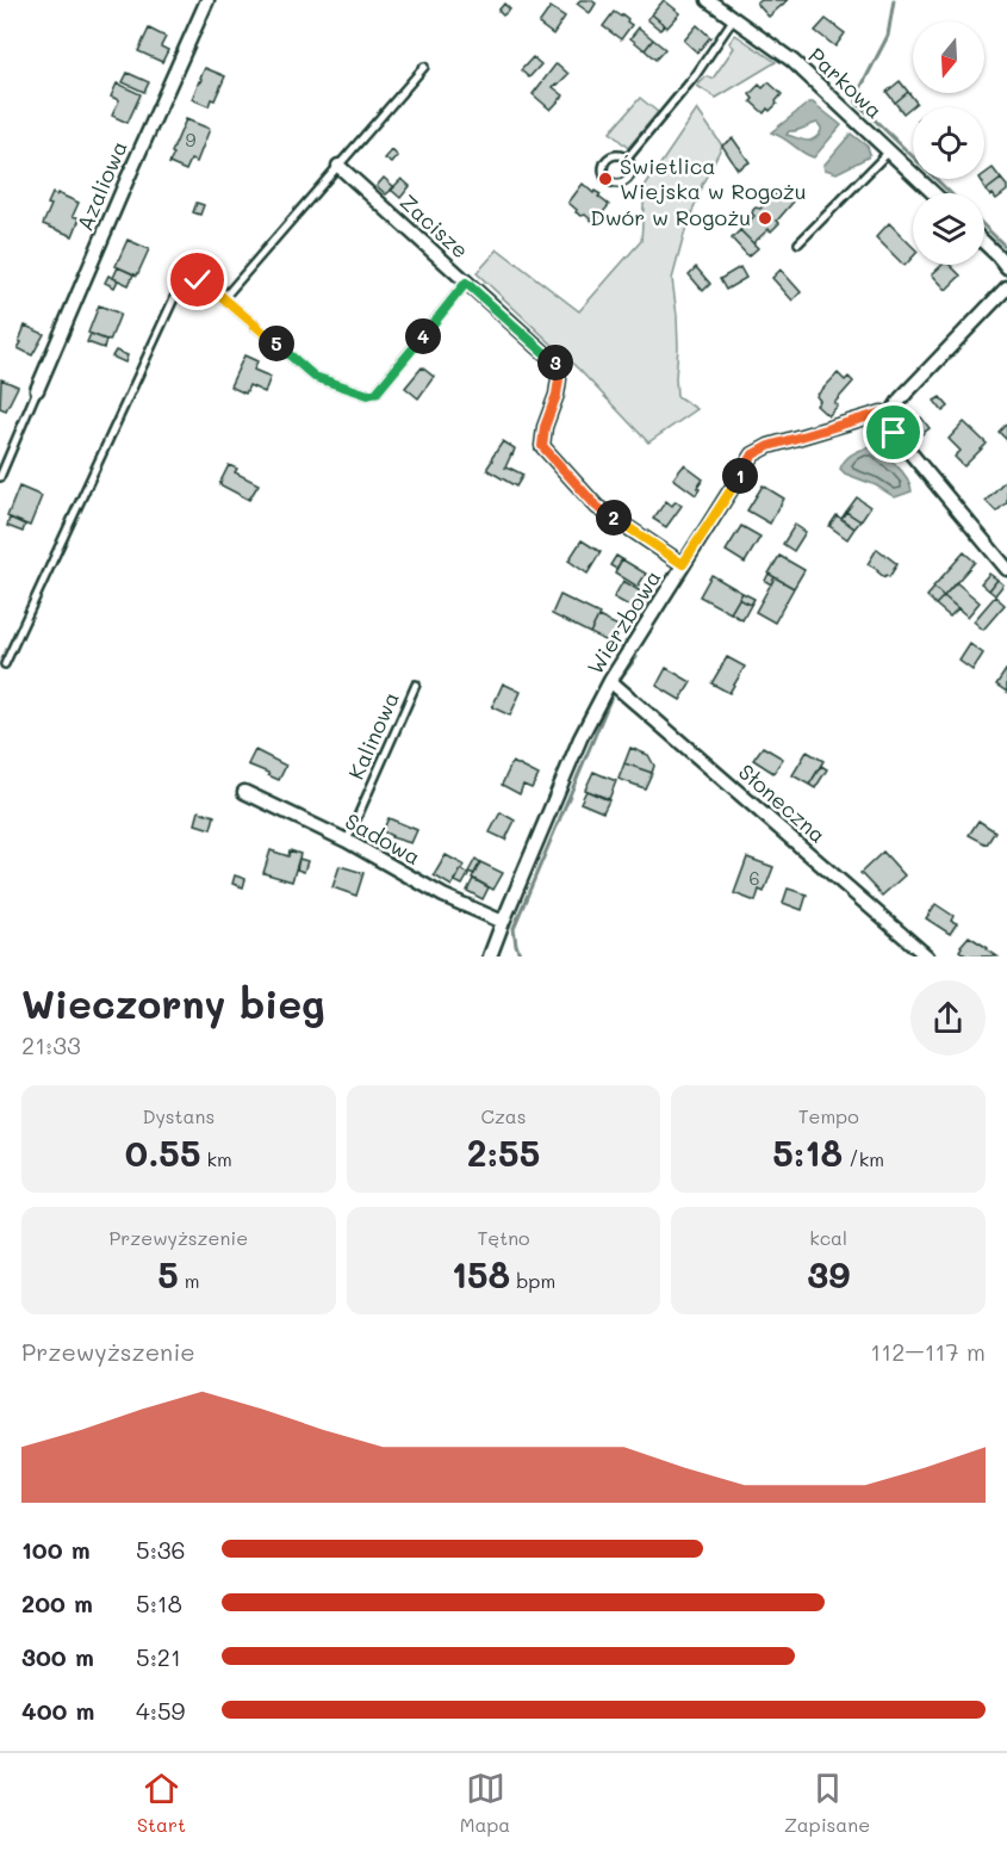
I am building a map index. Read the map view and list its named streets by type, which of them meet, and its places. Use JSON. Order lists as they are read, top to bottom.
{
  "streets": {
    "street": [
      "Parkowa",
      "Azaliowa",
      "Zacisze",
      "Wierzbowa",
      "Słoneczna",
      "Sadowa"
    ],
    "lane": ["Kalinowa"]
  },
  "crossings": [
    ["Zacisze", "Wierzbowa"],
    ["Wierzbowa", "Słoneczna"],
    ["Wierzbowa", "Sadowa"],
    ["Kalinowa", "Sadowa"]
  ],
  "places": ["Świetlica Wiejska w Rogożu", "Dwór w Rogożu"],
  "house_numbers": ["9", "6"],
  "north": "bottom",
  "page": {
    "pins": [
      "4",
      "5",
      "3",
      "1",
      "2"
    ],
    "heading": ["Wieczorny bieg", "21:33"],
    "stats": [
      ["Dystans", "0.55 km"],
      ["Czas", "2:55"],
      ["Tempo", "5:18 /km"],
      ["Przewyższenie", "5 m"],
      ["Tętno", "158 bpm"],
      ["kcal", "39"]
    ],
    "chart": ["Przewyższenie", "112–117 m"],
    "list": [
      {
        "name": "100 m",
        "note": "5:36"
      },
      {
        "name": "200 m",
        "note": "5:18"
      },
      {
        "name": "300 m",
        "note": "5:21"
      },
      {
        "name": "400 m",
        "note": "4:59"
      }
    ],
    "tabs": ["Start", "Mapa", "Zapisane"]
  }
}
